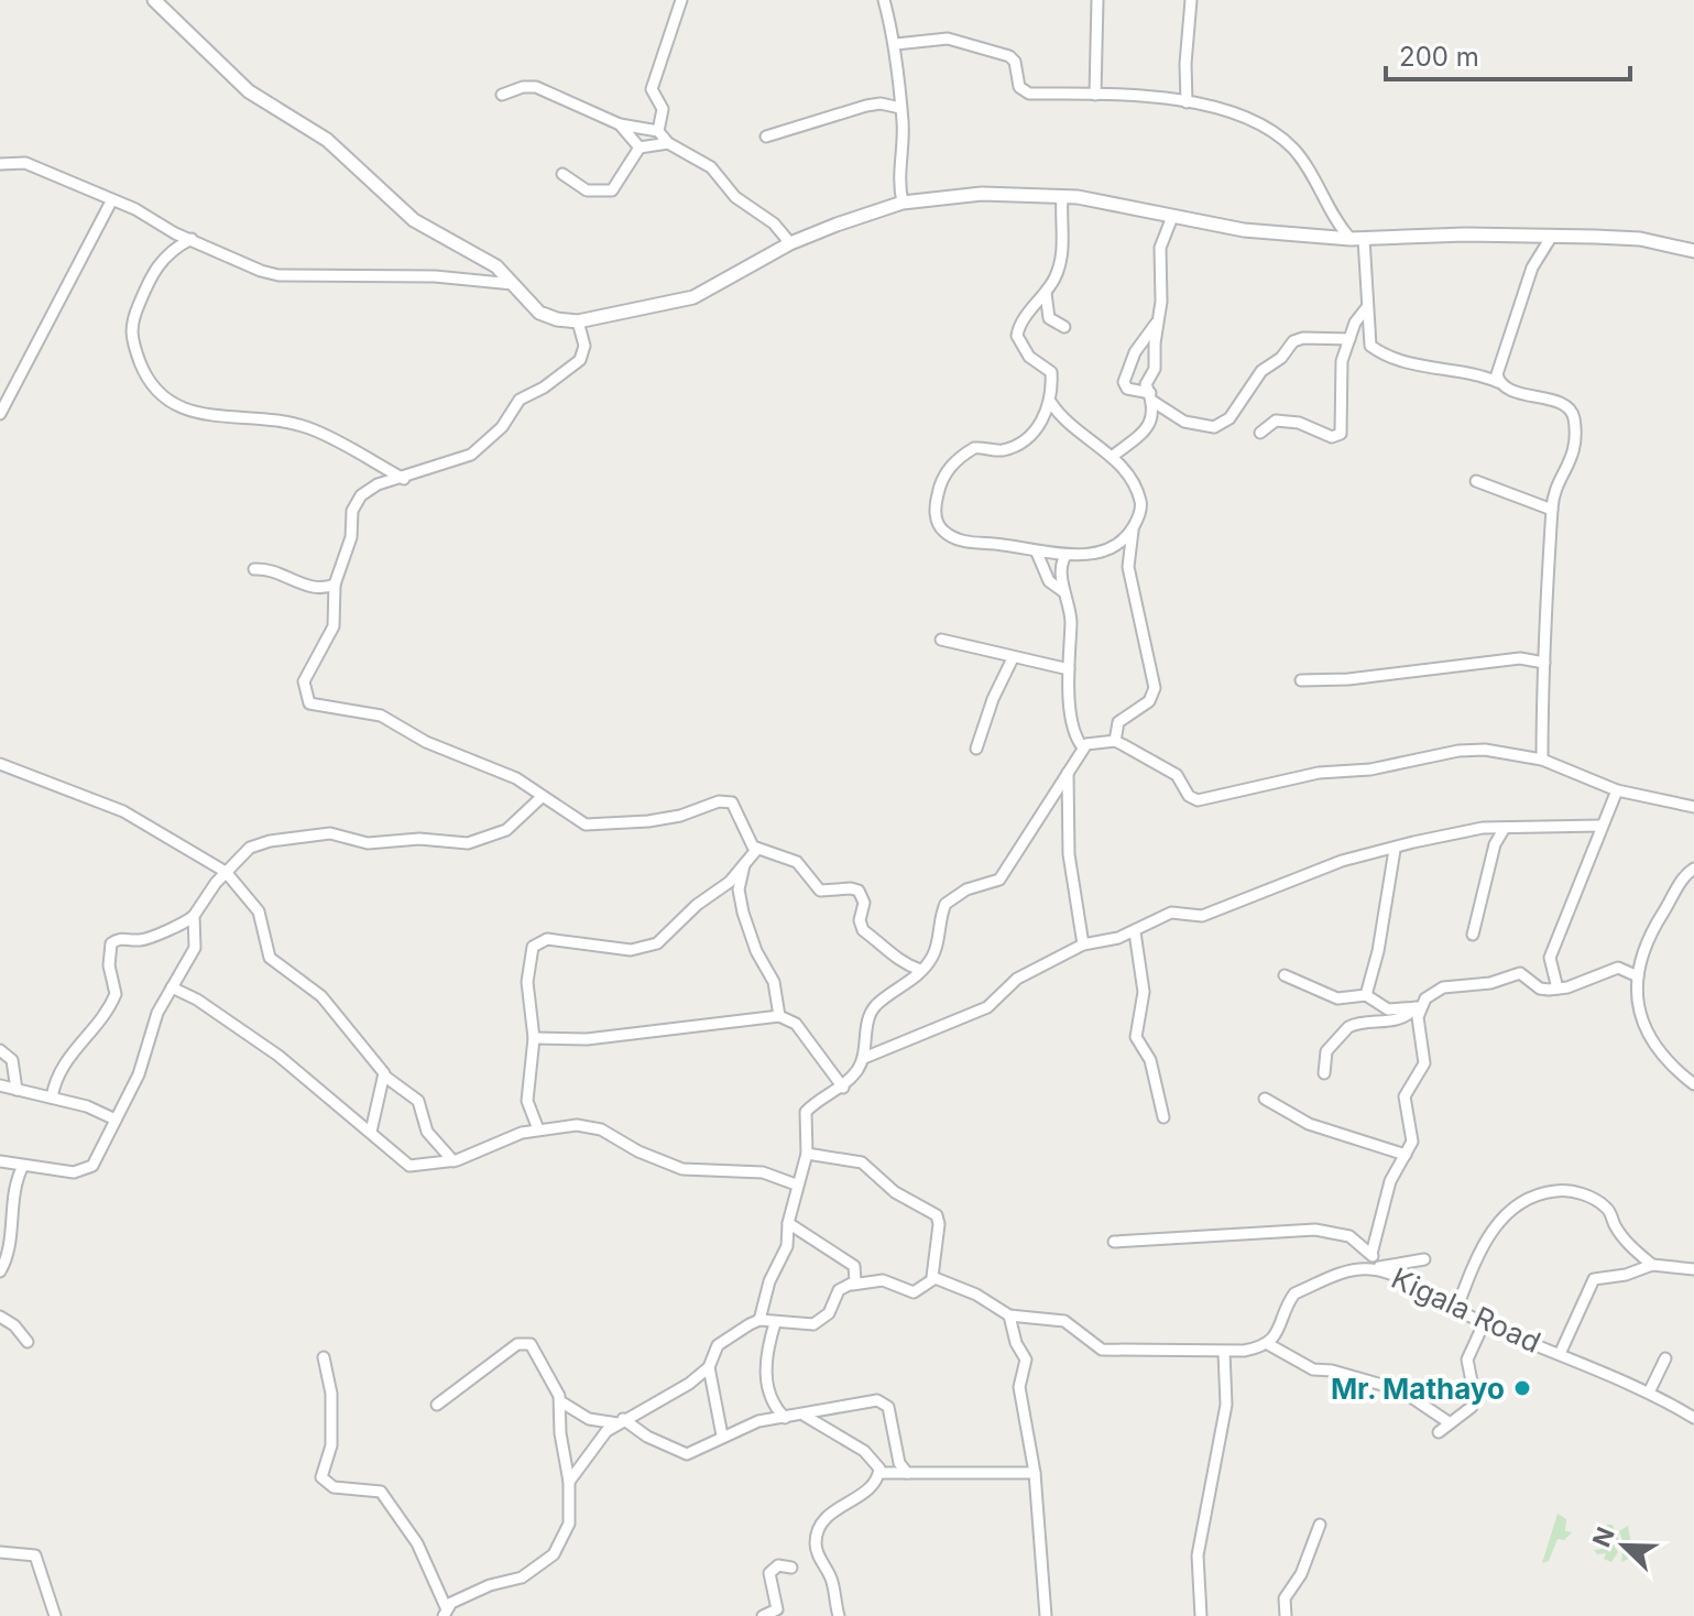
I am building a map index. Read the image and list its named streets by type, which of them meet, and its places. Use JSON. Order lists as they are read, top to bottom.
{
  "streets": {
    "street": ["Kigala Road"]
  },
  "places": ["Mr. Mathayo"],
  "scale_bar": "200 m",
  "north": "top left"
}
